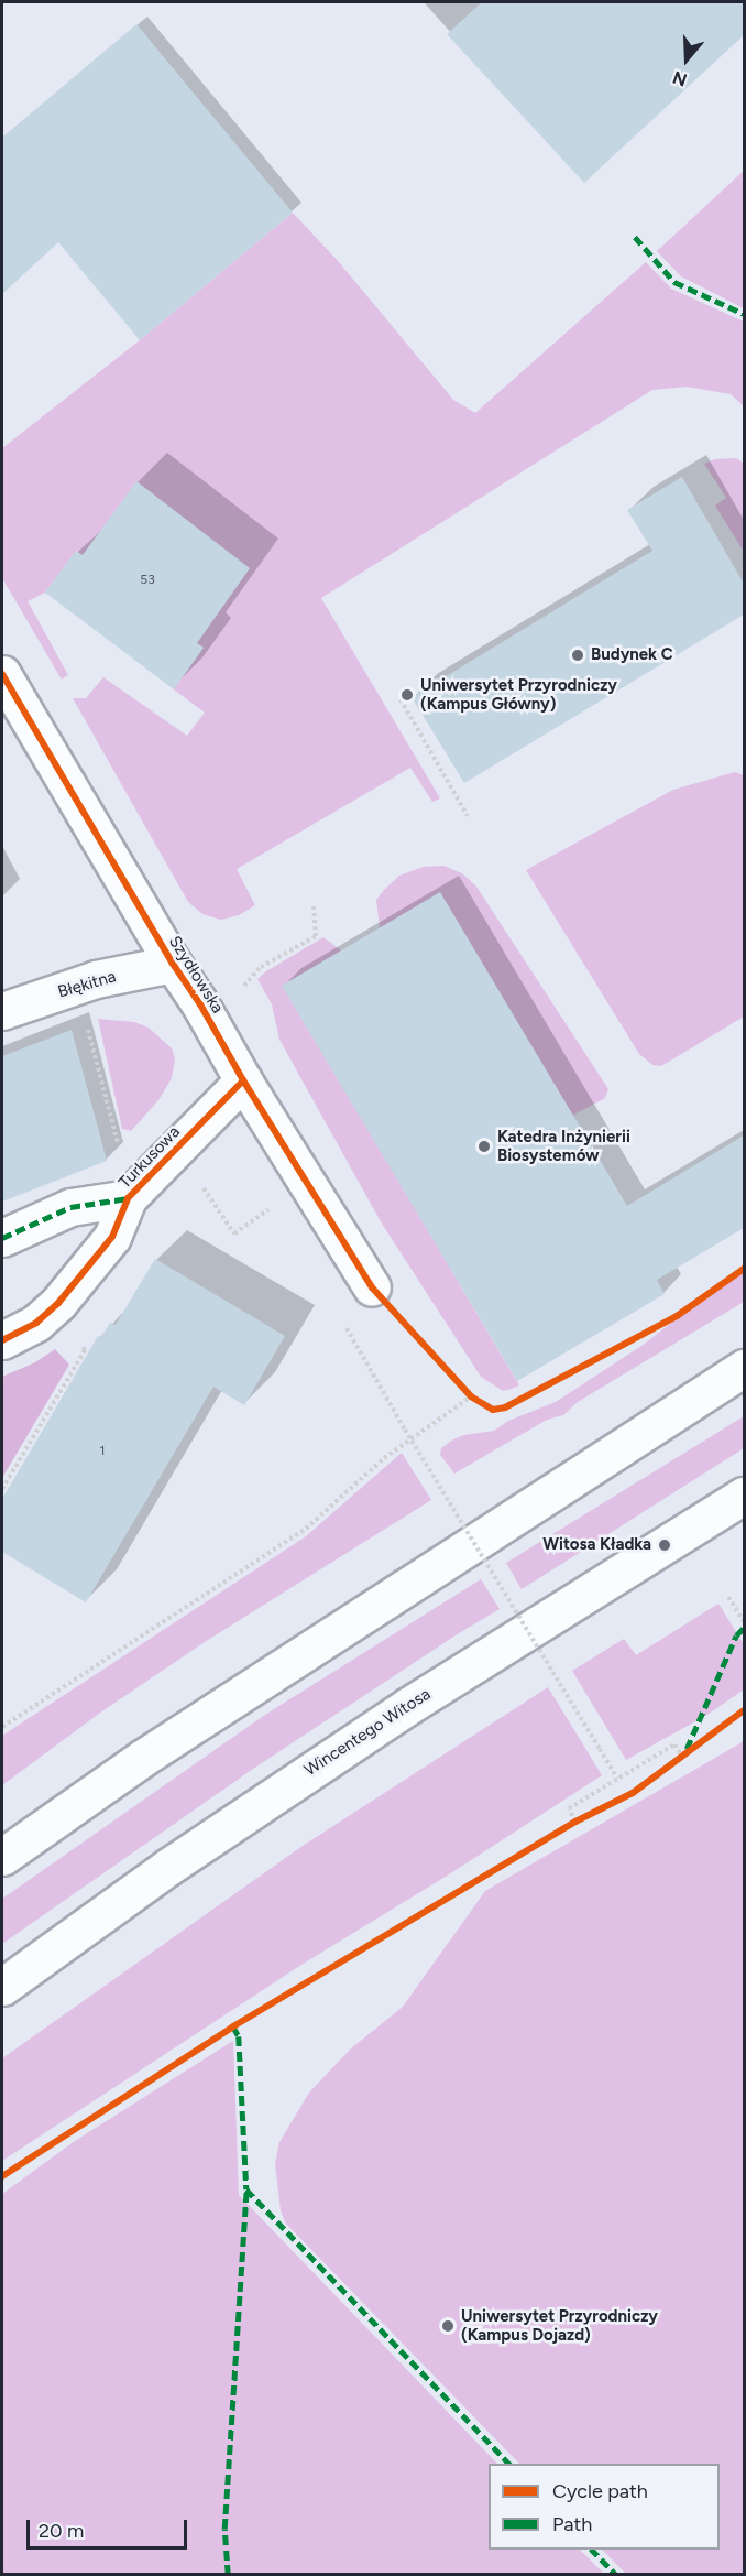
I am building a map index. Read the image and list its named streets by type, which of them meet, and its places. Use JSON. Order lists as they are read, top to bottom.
{
  "streets": {
    "main road": [
      "Szydłowska",
      "Błękitna",
      "Turkusowa",
      "Wincentego Witosa"
    ]
  },
  "crossings": [
    ["Szydłowska", "Błękitna"],
    ["Szydłowska", "Turkusowa"]
  ],
  "places": [
    "Budynek C",
    "Uniwersytet Przyrodniczy (Kampus Główny)",
    "Katedra Inżynierii Biosystemów",
    "Witosa Kładka",
    "Uniwersytet Przyrodniczy (Kampus Dojazd)"
  ],
  "house_numbers": ["53", "1"],
  "legend": ["Cycle path", "Path"],
  "scale_bar": "20 m",
  "north": "bottom"
}
